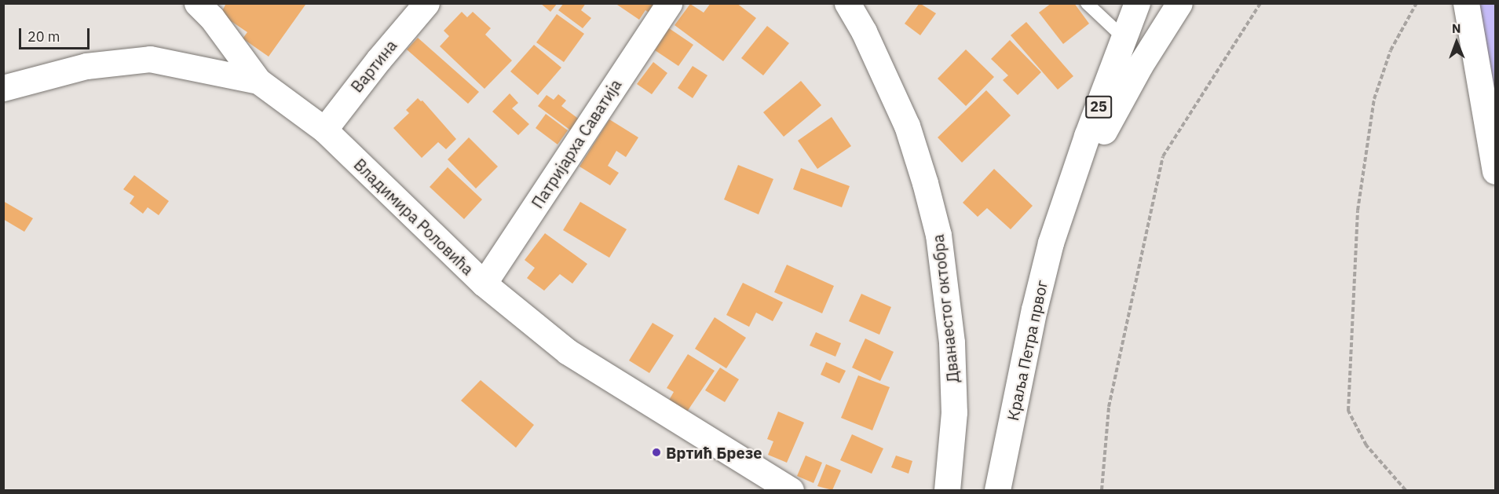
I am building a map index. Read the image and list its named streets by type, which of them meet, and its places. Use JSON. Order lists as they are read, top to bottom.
{
  "streets": {
    "street": [
      "Вартина",
      "25",
      "Патријарха Саватија",
      "Владимира Роловића",
      "Дванаестог октобра",
      "Краља Петра првог"
    ]
  },
  "crossings": [
    ["Вартина", "Владимира Роловића"],
    ["25", "Краља Петра првог"],
    ["Патријарха Саватија", "Владимира Роловића"]
  ],
  "places": ["Вртић Брезе"],
  "scale_bar": "20 m",
  "north": "top"
}
